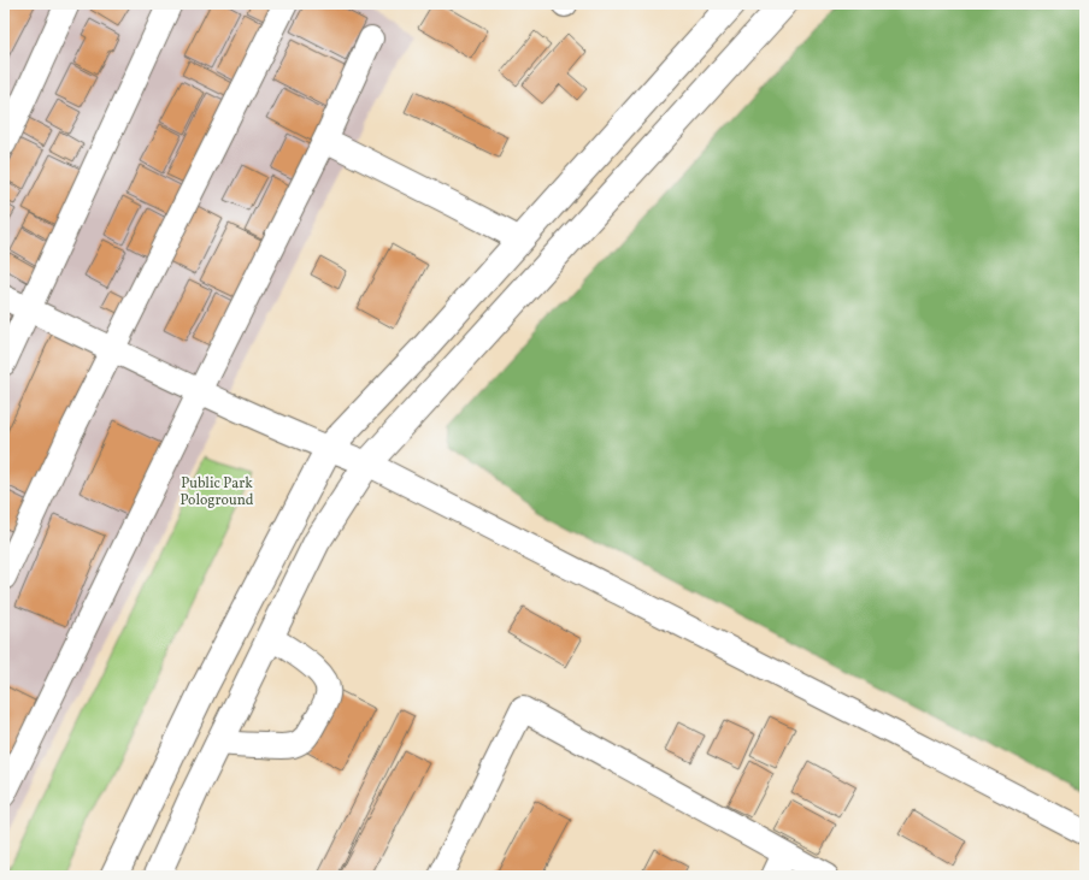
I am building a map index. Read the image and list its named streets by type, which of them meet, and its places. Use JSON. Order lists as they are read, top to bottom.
{
  "parks": ["Public Park Pologround"]
}
